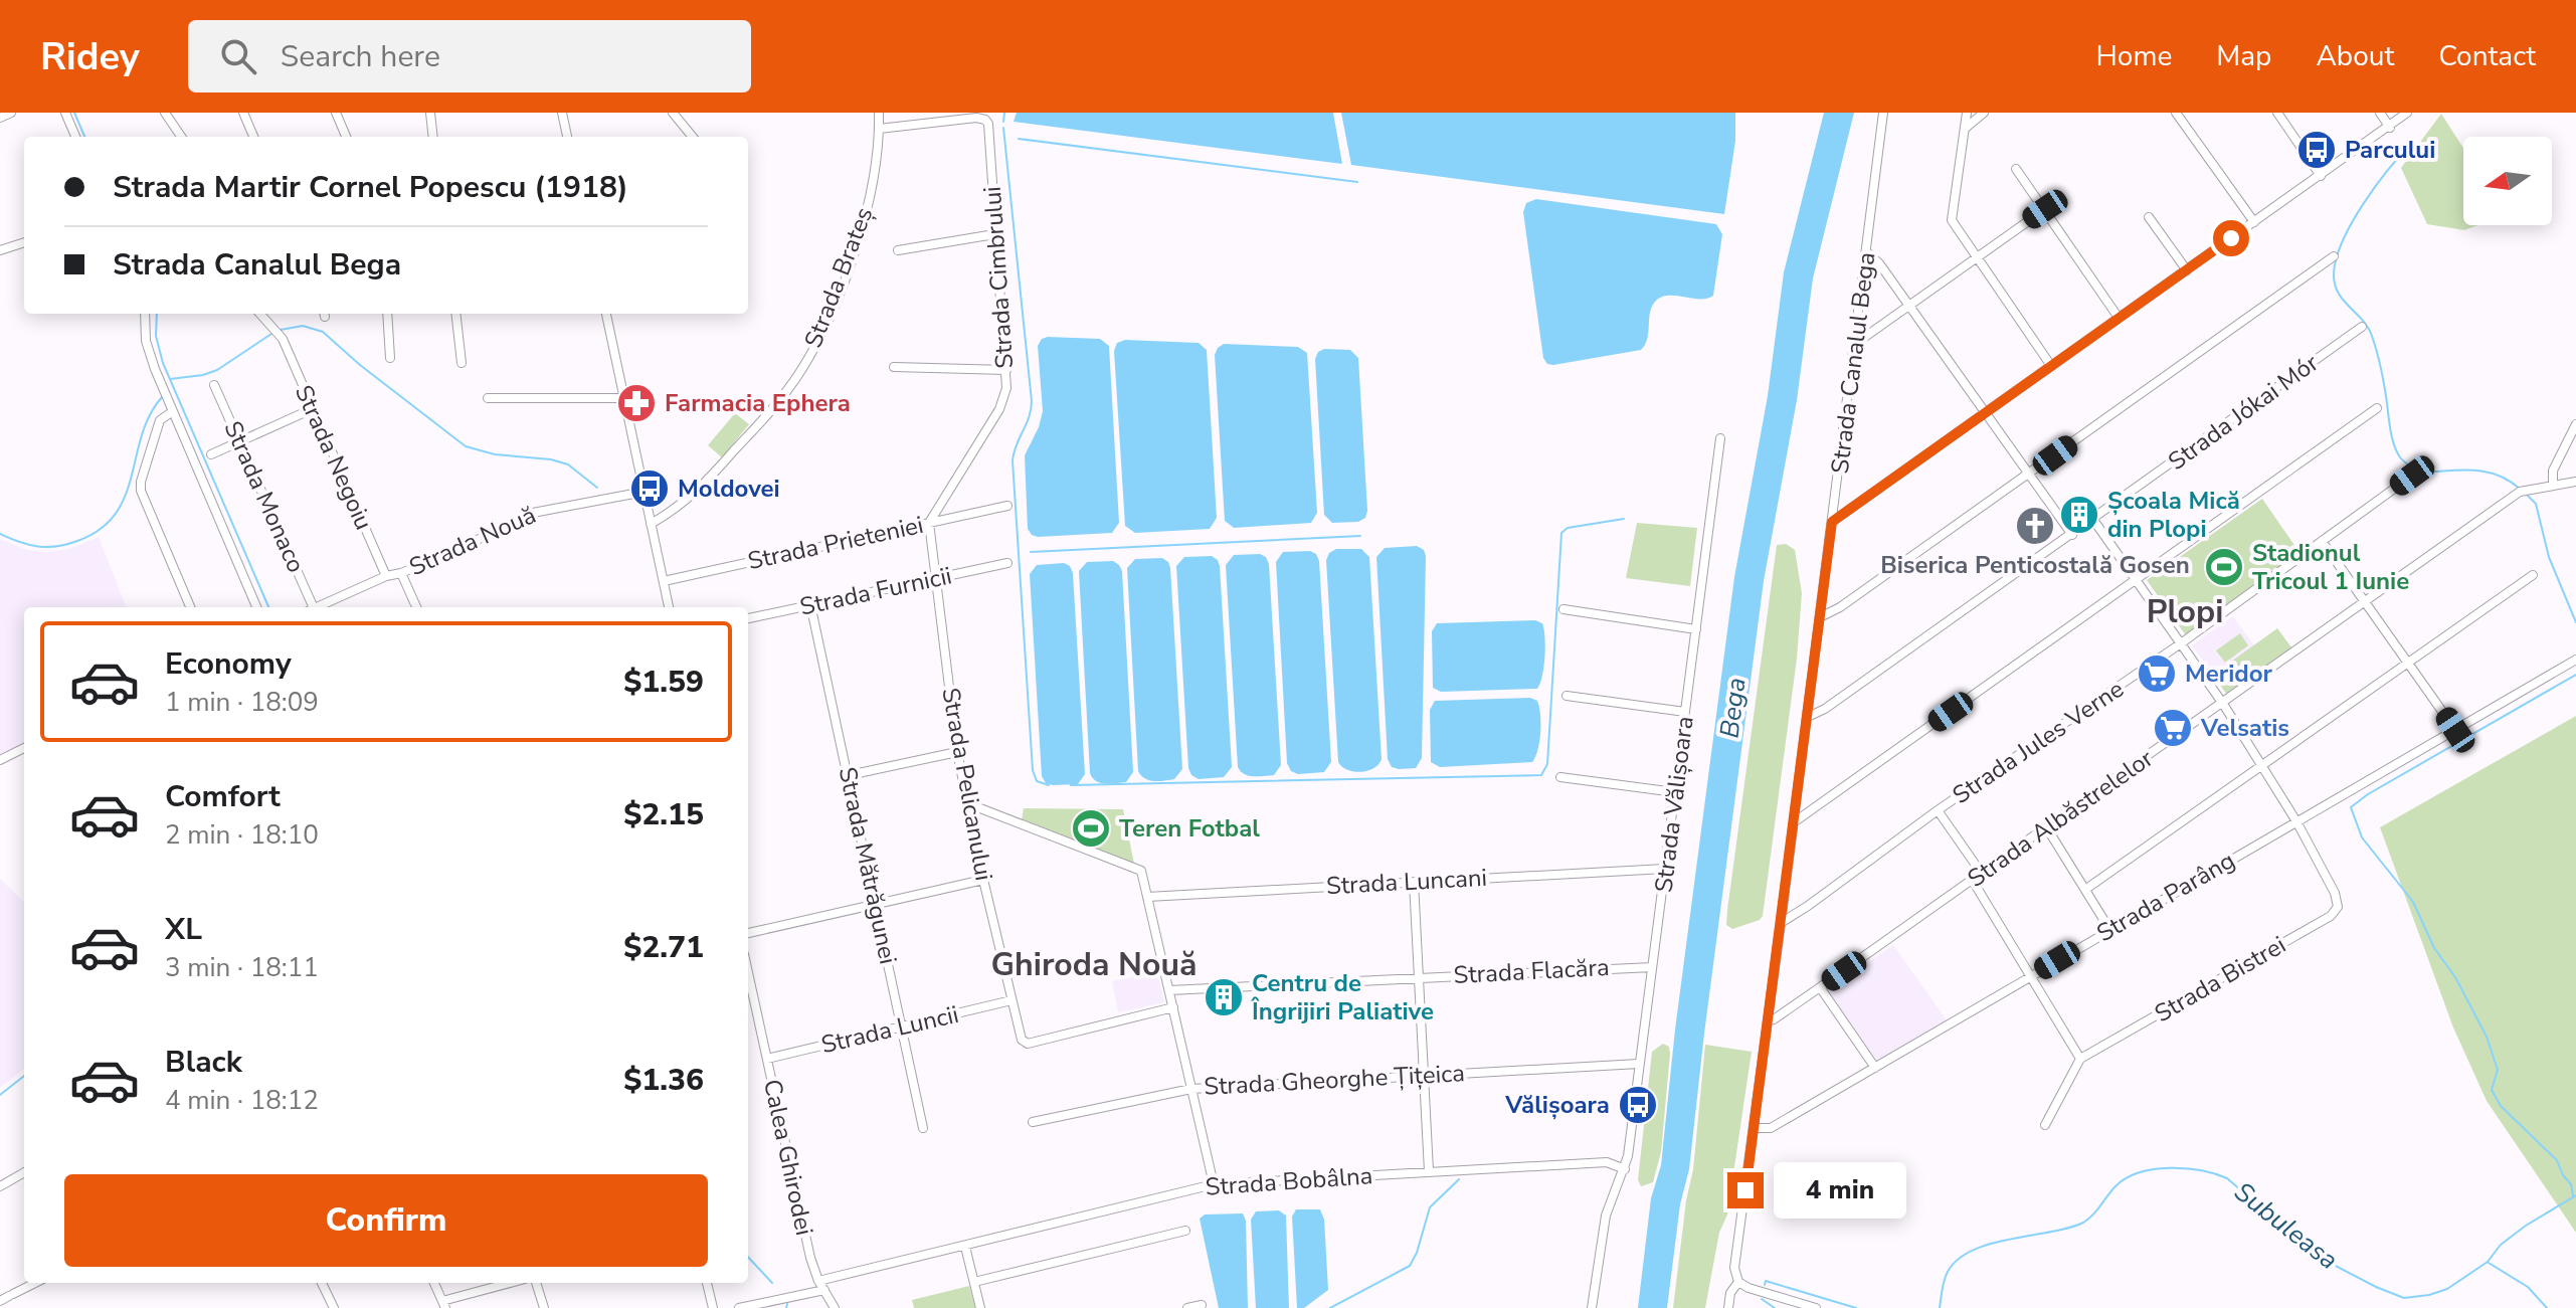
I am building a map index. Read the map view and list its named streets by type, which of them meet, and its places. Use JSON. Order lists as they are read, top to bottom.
{
  "streets": {
    "street": [
      "Strada Brateș",
      "Strada Cimbrului",
      "Strada Canalul Bega",
      "Strada Jókai Mór",
      "Strada Negoiu",
      "Strada Monaco",
      "Strada Nouă",
      "Strada Prieteniei",
      "Strada Furnicii",
      "Strada Jules Verne",
      "Strada Pelicanului",
      "Strada Vălișoara",
      "Strada Albăstrelelor",
      "Strada Mătrăgunei",
      "Strada Luncani",
      "Strada Parâng",
      "Strada Flacăra",
      "Strada Bistrei",
      "Strada Luncii",
      "Strada Gheorghe Țițeica",
      "Calea Ghirodei",
      "Strada Bobâlna"
    ]
  },
  "crossings": [
    ["Strada Brateș", "Strada Cimbrului"],
    ["Strada Cimbrului", "Strada Prieteniei"],
    ["Strada Cimbrului", "Strada Pelicanului"],
    ["Strada Canalul Bega", "Strada Jókai Mór"],
    ["Strada Canalul Bega", "Strada Jules Verne"],
    ["Strada Canalul Bega", "Strada Albăstrelelor"],
    ["Strada Canalul Bega", "Strada Parâng"],
    ["Strada Negoiu", "Strada Nouă"],
    ["Strada Prieteniei", "Strada Pelicanului"],
    ["Strada Furnicii", "Strada Pelicanului"],
    ["Strada Furnicii", "Strada Mătrăgunei"],
    ["Strada Pelicanului", "Strada Luncii"],
    ["Strada Vălișoara", "Strada Luncani"],
    ["Strada Vălișoara", "Strada Flacăra"],
    ["Strada Vălișoara", "Strada Gheorghe Țițeica"],
    ["Strada Vălișoara", "Strada Bobâlna"],
    ["Strada Mătrăgunei", "Strada Luncii"],
    ["Strada Parâng", "Strada Bistrei"],
    ["Strada Luncii", "Calea Ghirodei"],
    ["Calea Ghirodei", "Strada Bobâlna"]
  ],
  "districts": ["Plopi", "Ghiroda Nouă"],
  "water": ["Bega", "Subuleasa"],
  "places": {
    "bus stop": ["Parcului", "Moldovei", "Vălișoara"],
    "pharmacy": ["Farmacia Ephera"],
    "building": ["Școala Mică din Plopi", "Centru de Îngrijiri Paliative"],
    "church": ["Biserica Penticostală Gosen"],
    "sports": ["Stadionul Tricoul 1 Iunie", "Teren Fotbal"],
    "supermarket": ["Meridor", "Velsatis"]
  },
  "north": "left",
  "page": {
    "header": "Ridey",
    "search": "Search here",
    "nav": [
      "Home",
      "Map",
      "About",
      "Contact"
    ],
    "banner": ["Strada Martir Cornel Popescu (1918)", "Strada Canalul Bega"],
    "list": [
      {
        "name": "Economy",
        "note": "1 min · 18:09",
        "value": "$1.59"
      },
      {
        "name": "Comfort",
        "note": "2 min · 18:10",
        "value": "$2.15"
      },
      {
        "name": "XL",
        "note": "3 min · 18:11",
        "value": "$2.71"
      },
      {
        "name": "Black",
        "note": "4 min · 18:12",
        "value": "$1.36"
      }
    ],
    "buttons": "Confirm",
    "bubble": "4 min"
  }
}
